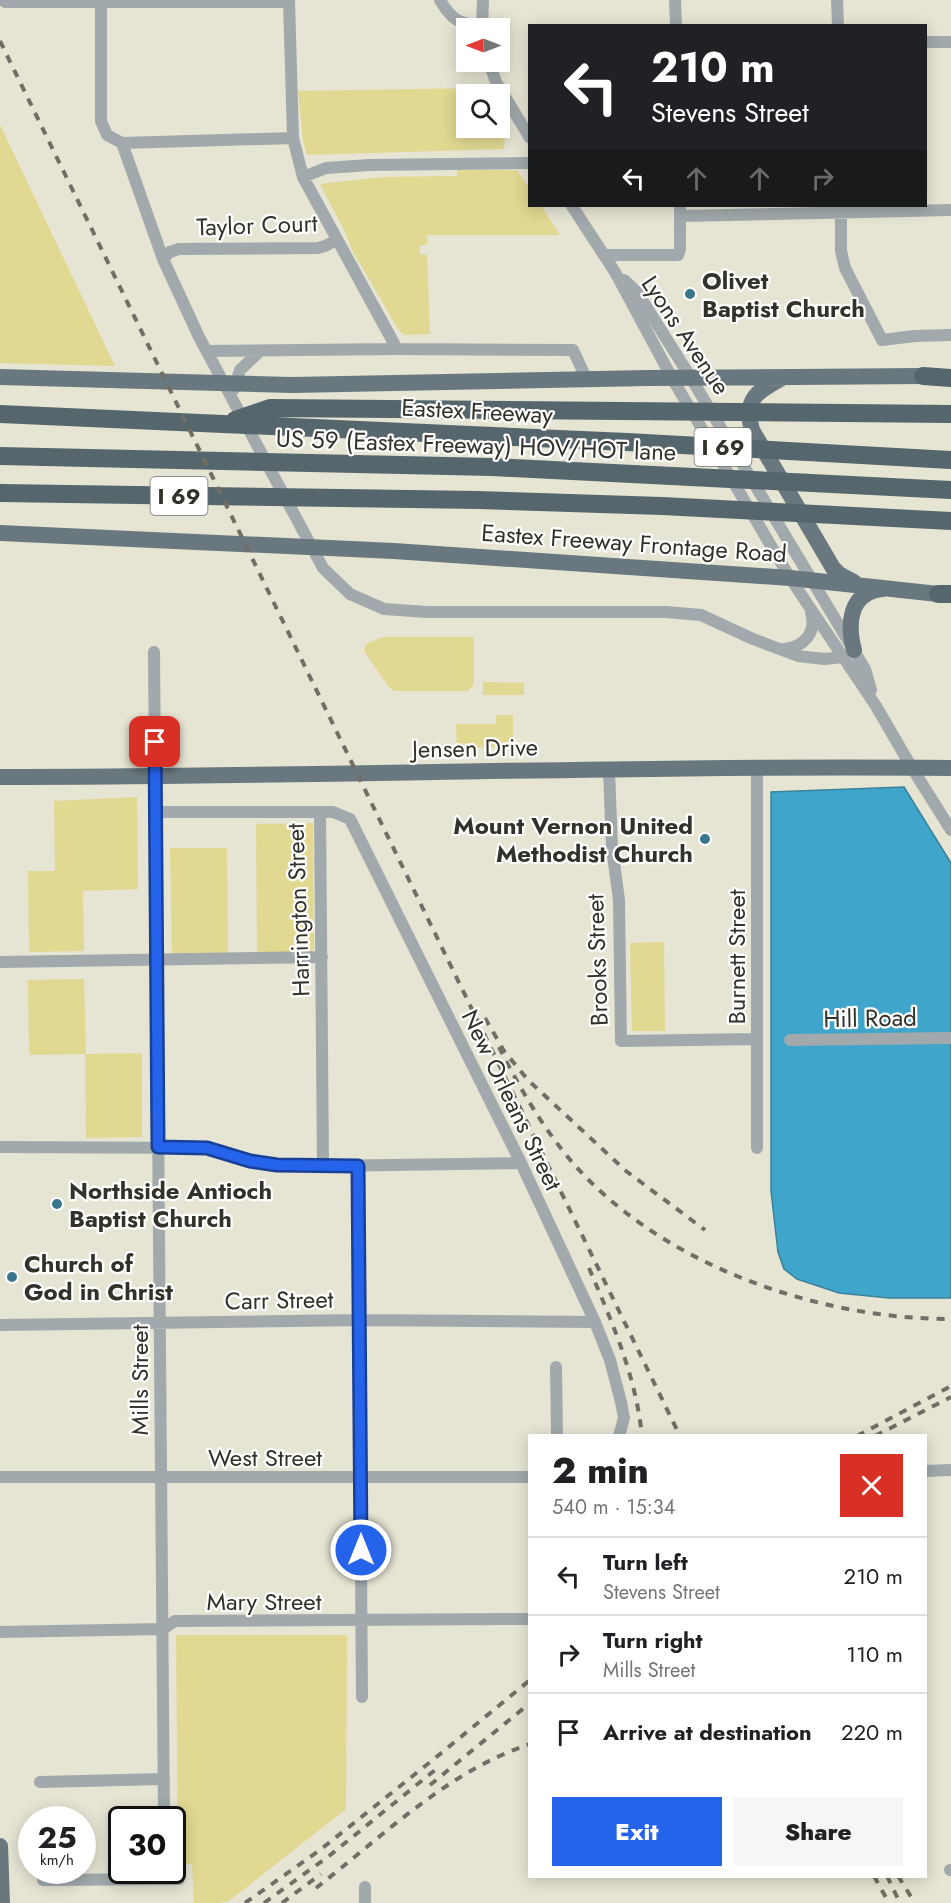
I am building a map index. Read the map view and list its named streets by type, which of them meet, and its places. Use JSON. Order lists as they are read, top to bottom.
{
  "streets": {
    "highway": ["Eastex Freeway", "US 59 (Eastex Freeway) HOV/HOT lane", "I 69"],
    "main road": ["Eastex Freeway Frontage Road", "Jensen Drive"],
    "street": [
      "Taylor Court",
      "Lyons Avenue",
      "Harrington Street",
      "Burnett Street",
      "Brooks Street",
      "Hill Road",
      "New Orleans Street",
      "Carr Street",
      "Mills Street",
      "West Street",
      "Mary Street"
    ]
  },
  "crossings": [
    ["Lyons Avenue", "Eastex Freeway Frontage Road"],
    ["Lyons Avenue", "Jensen Drive"],
    ["Jensen Drive", "Burnett Street"],
    ["Jensen Drive", "Brooks Street"],
    ["Jensen Drive", "Mills Street"],
    ["Harrington Street", "New Orleans Street"],
    ["Harrington Street", "Mills Street"],
    ["Burnett Street", "Brooks Street"],
    ["New Orleans Street", "Carr Street"],
    ["Carr Street", "Mills Street"],
    ["Mills Street", "West Street"],
    ["Mills Street", "Mary Street"]
  ],
  "places": [
    "Olivet Baptist Church",
    "Mount Vernon United Methodist Church",
    "Northside Antioch Baptist Church",
    "Church of God in Christ"
  ],
  "north": "left",
  "page": {
    "turn": ["210 m", "Stevens Street"],
    "heading": ["2 min", "540 m · 15:34"],
    "list": [
      {
        "name": "Turn left",
        "note": "Stevens Street",
        "value": "210 m"
      },
      {
        "name": "Turn right",
        "note": "Mills Street",
        "value": "110 m"
      },
      {
        "name": "Arrive at destination",
        "value": "220 m"
      }
    ],
    "buttons": ["Exit", "Share"],
    "speed": "25 km/h",
    "limit": "30"
  }
}
